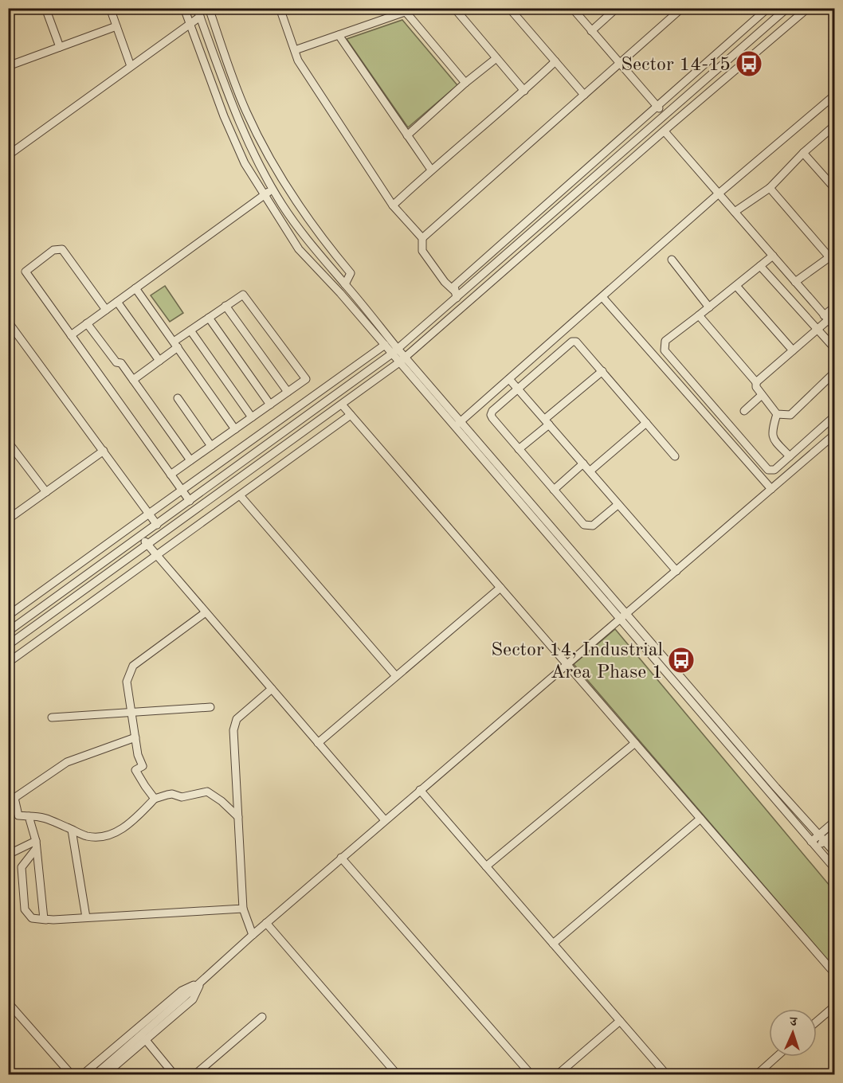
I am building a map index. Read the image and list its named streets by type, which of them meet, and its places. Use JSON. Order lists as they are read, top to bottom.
{
  "places": {
    "bus stop": ["Sector 14-15", "Sector 14, Industrial Area Phase 1"]
  },
  "north": "top"
}
